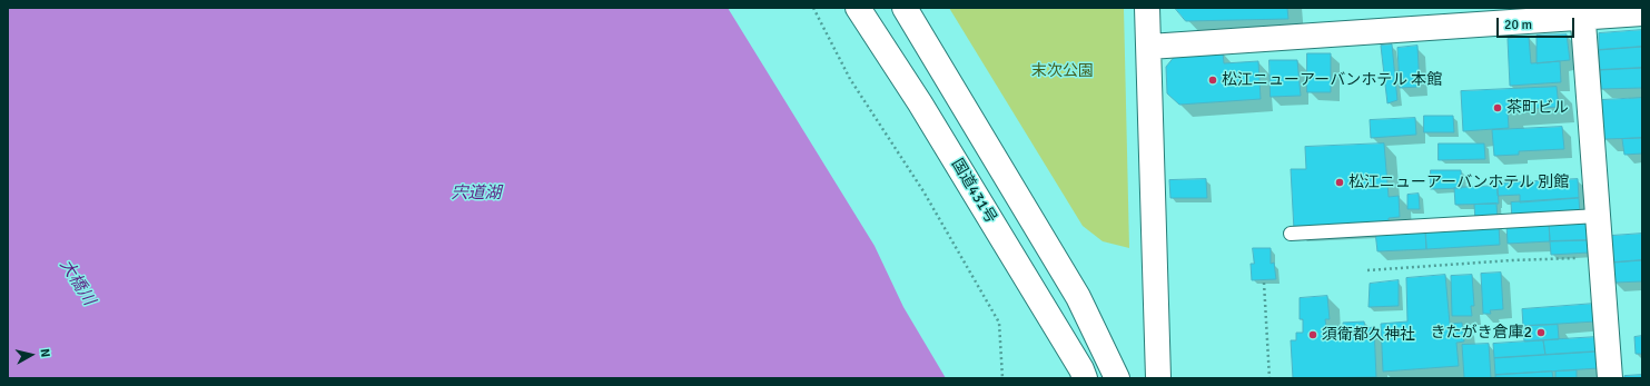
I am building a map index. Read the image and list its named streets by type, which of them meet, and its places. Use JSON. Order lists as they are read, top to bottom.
{
  "streets": {
    "main road": ["国道431号"]
  },
  "water": ["宍道湖", "大橋川"],
  "parks": ["末次公園"],
  "places": [
    "松江ニューアーバンホテル 本館",
    "茶町ビル",
    "松江ニューアーバンホテル 別館",
    "きたがき倉庫2",
    "須衛都久神社"
  ],
  "scale_bar": "20 m",
  "north": "right"
}
